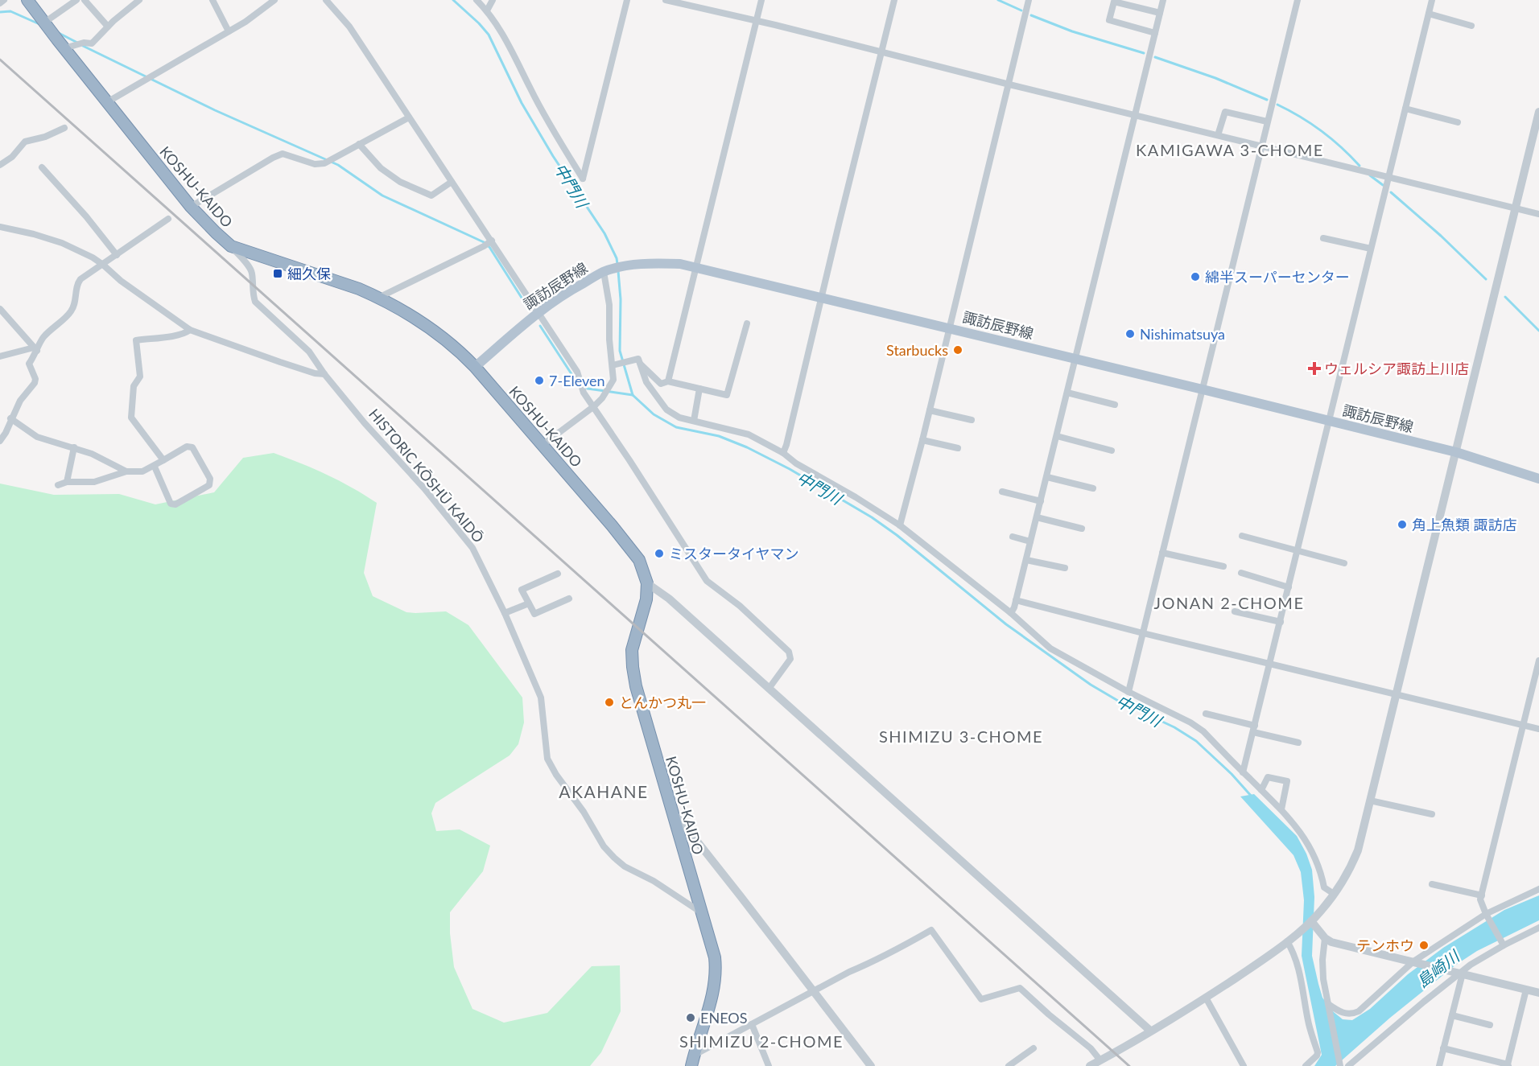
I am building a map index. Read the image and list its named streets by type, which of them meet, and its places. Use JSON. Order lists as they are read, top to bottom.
{
  "streets": {
    "highway": ["KOSHU-KAIDO"],
    "main road": ["諏訪辰野線"],
    "street": ["HISTORIC KŌSHŪ KAIDŌ"]
  },
  "crossings": [
    ["KOSHU-KAIDO", "諏訪辰野線"],
    ["KOSHU-KAIDO", "HISTORIC KŌSHŪ KAIDŌ"]
  ],
  "districts": [
    "KAMIGAWA 3-CHOME",
    "JONAN 2-CHOME",
    "SHIMIZU 3-CHOME",
    "AKAHANE",
    "SHIMIZU 2-CHOME"
  ],
  "water": ["中門川", "島崎川"],
  "places": {
    "transit": ["細久保"],
    "other": [
      "綿半スーパーセンター",
      "Nishimatsuya",
      "Starbucks",
      "7-Eleven",
      "角上魚類 諏訪店",
      "ミスタータイヤマン",
      "とんかつ丸一",
      "テンホウ",
      "ENEOS"
    ],
    "health": ["ウェルシア諏訪上川店"]
  }
}
